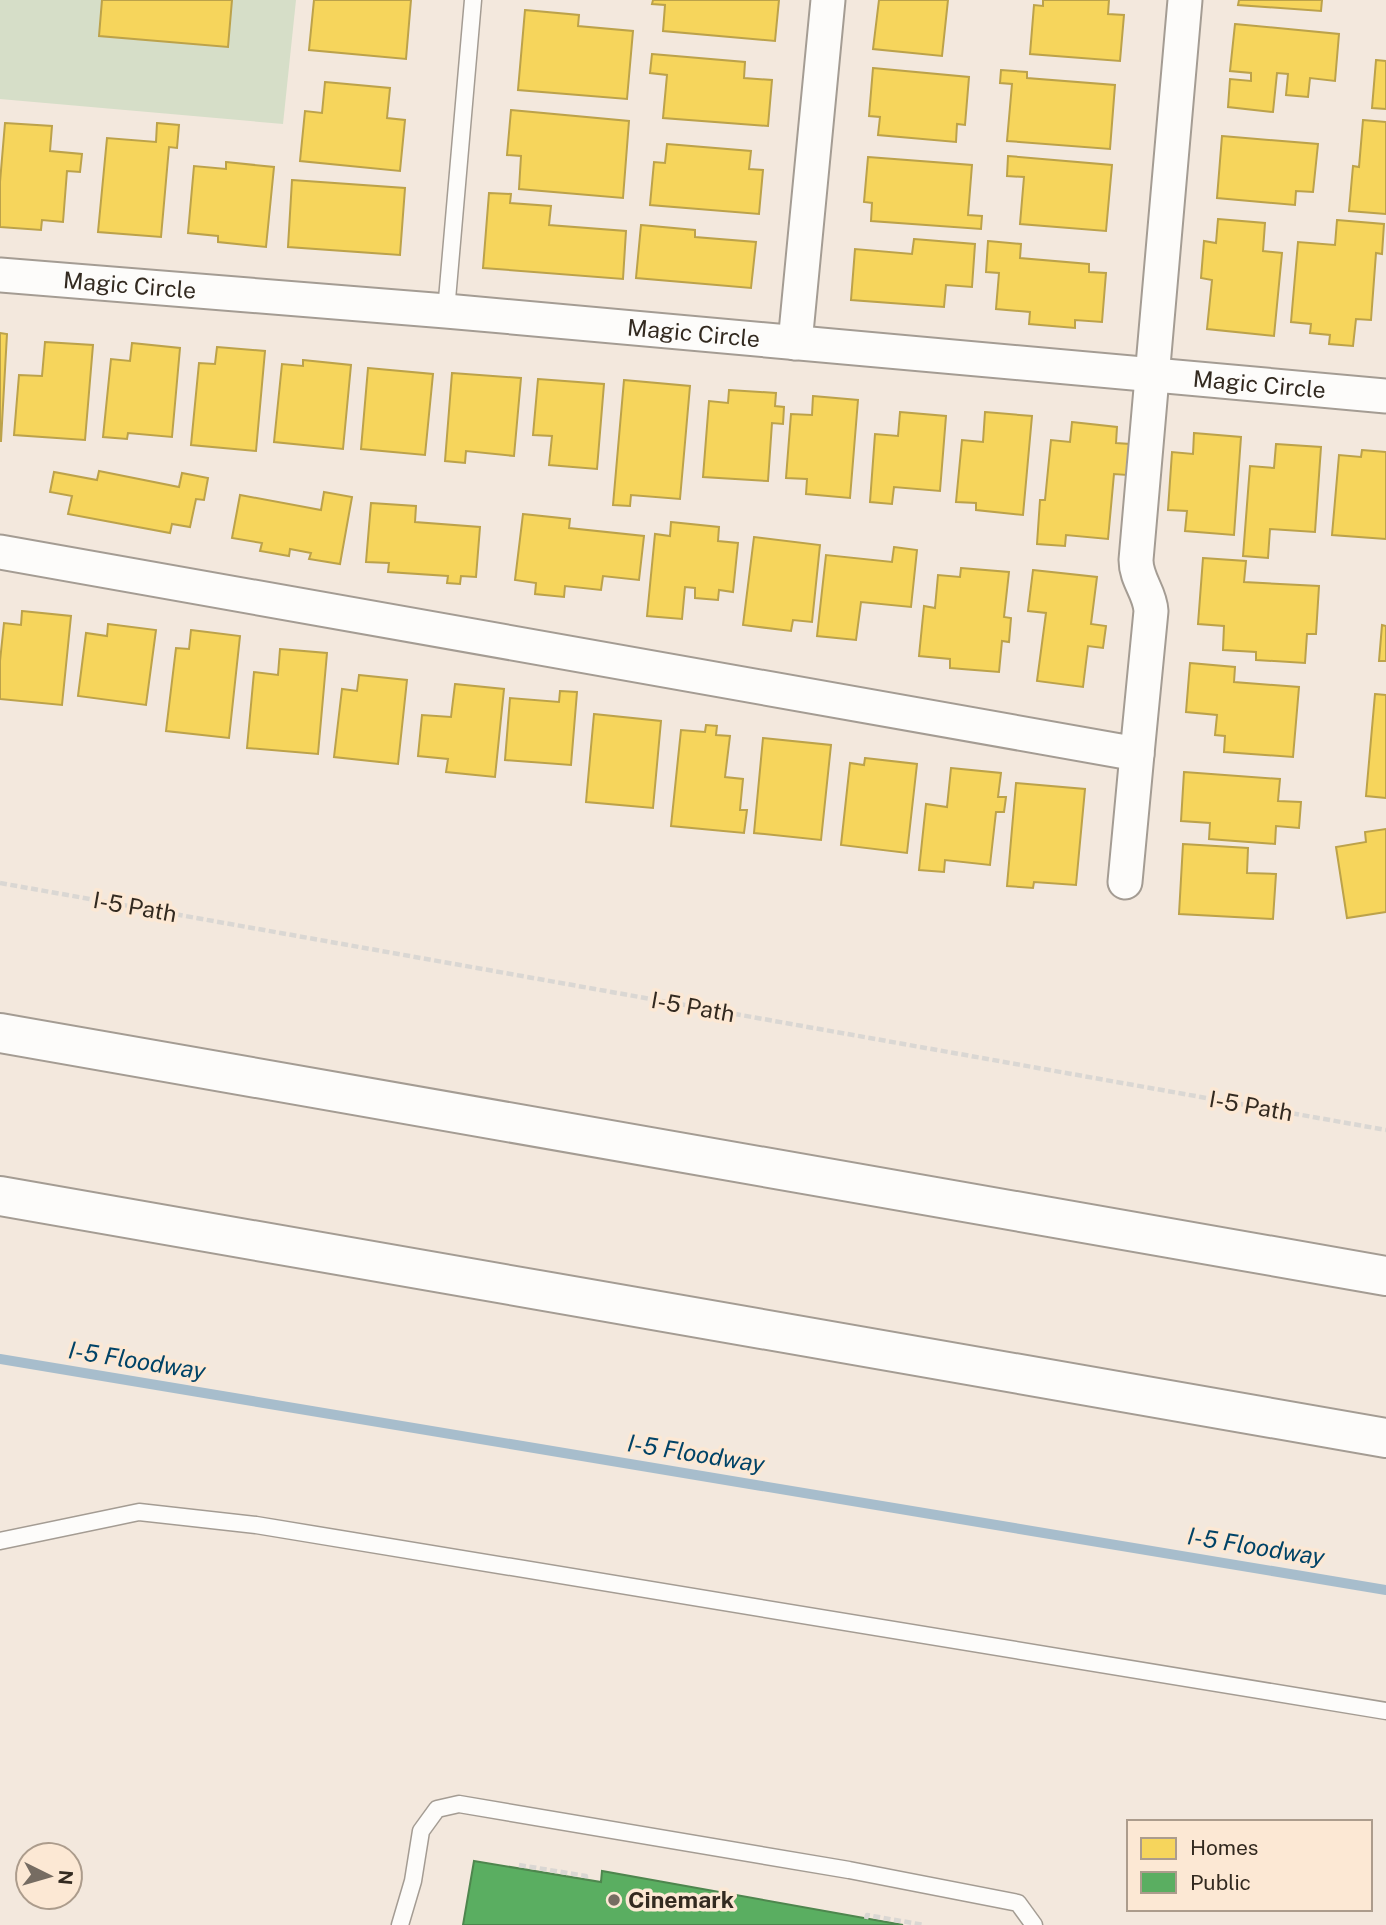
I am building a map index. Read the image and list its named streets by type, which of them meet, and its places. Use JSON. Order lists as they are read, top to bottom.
{
  "streets": {
    "street": ["Magic Circle"],
    "path": ["I-5 Path"]
  },
  "water": ["I-5 Floodway"],
  "places": ["Cinemark"],
  "legend": ["Homes", "Public"],
  "north": "right"
}
